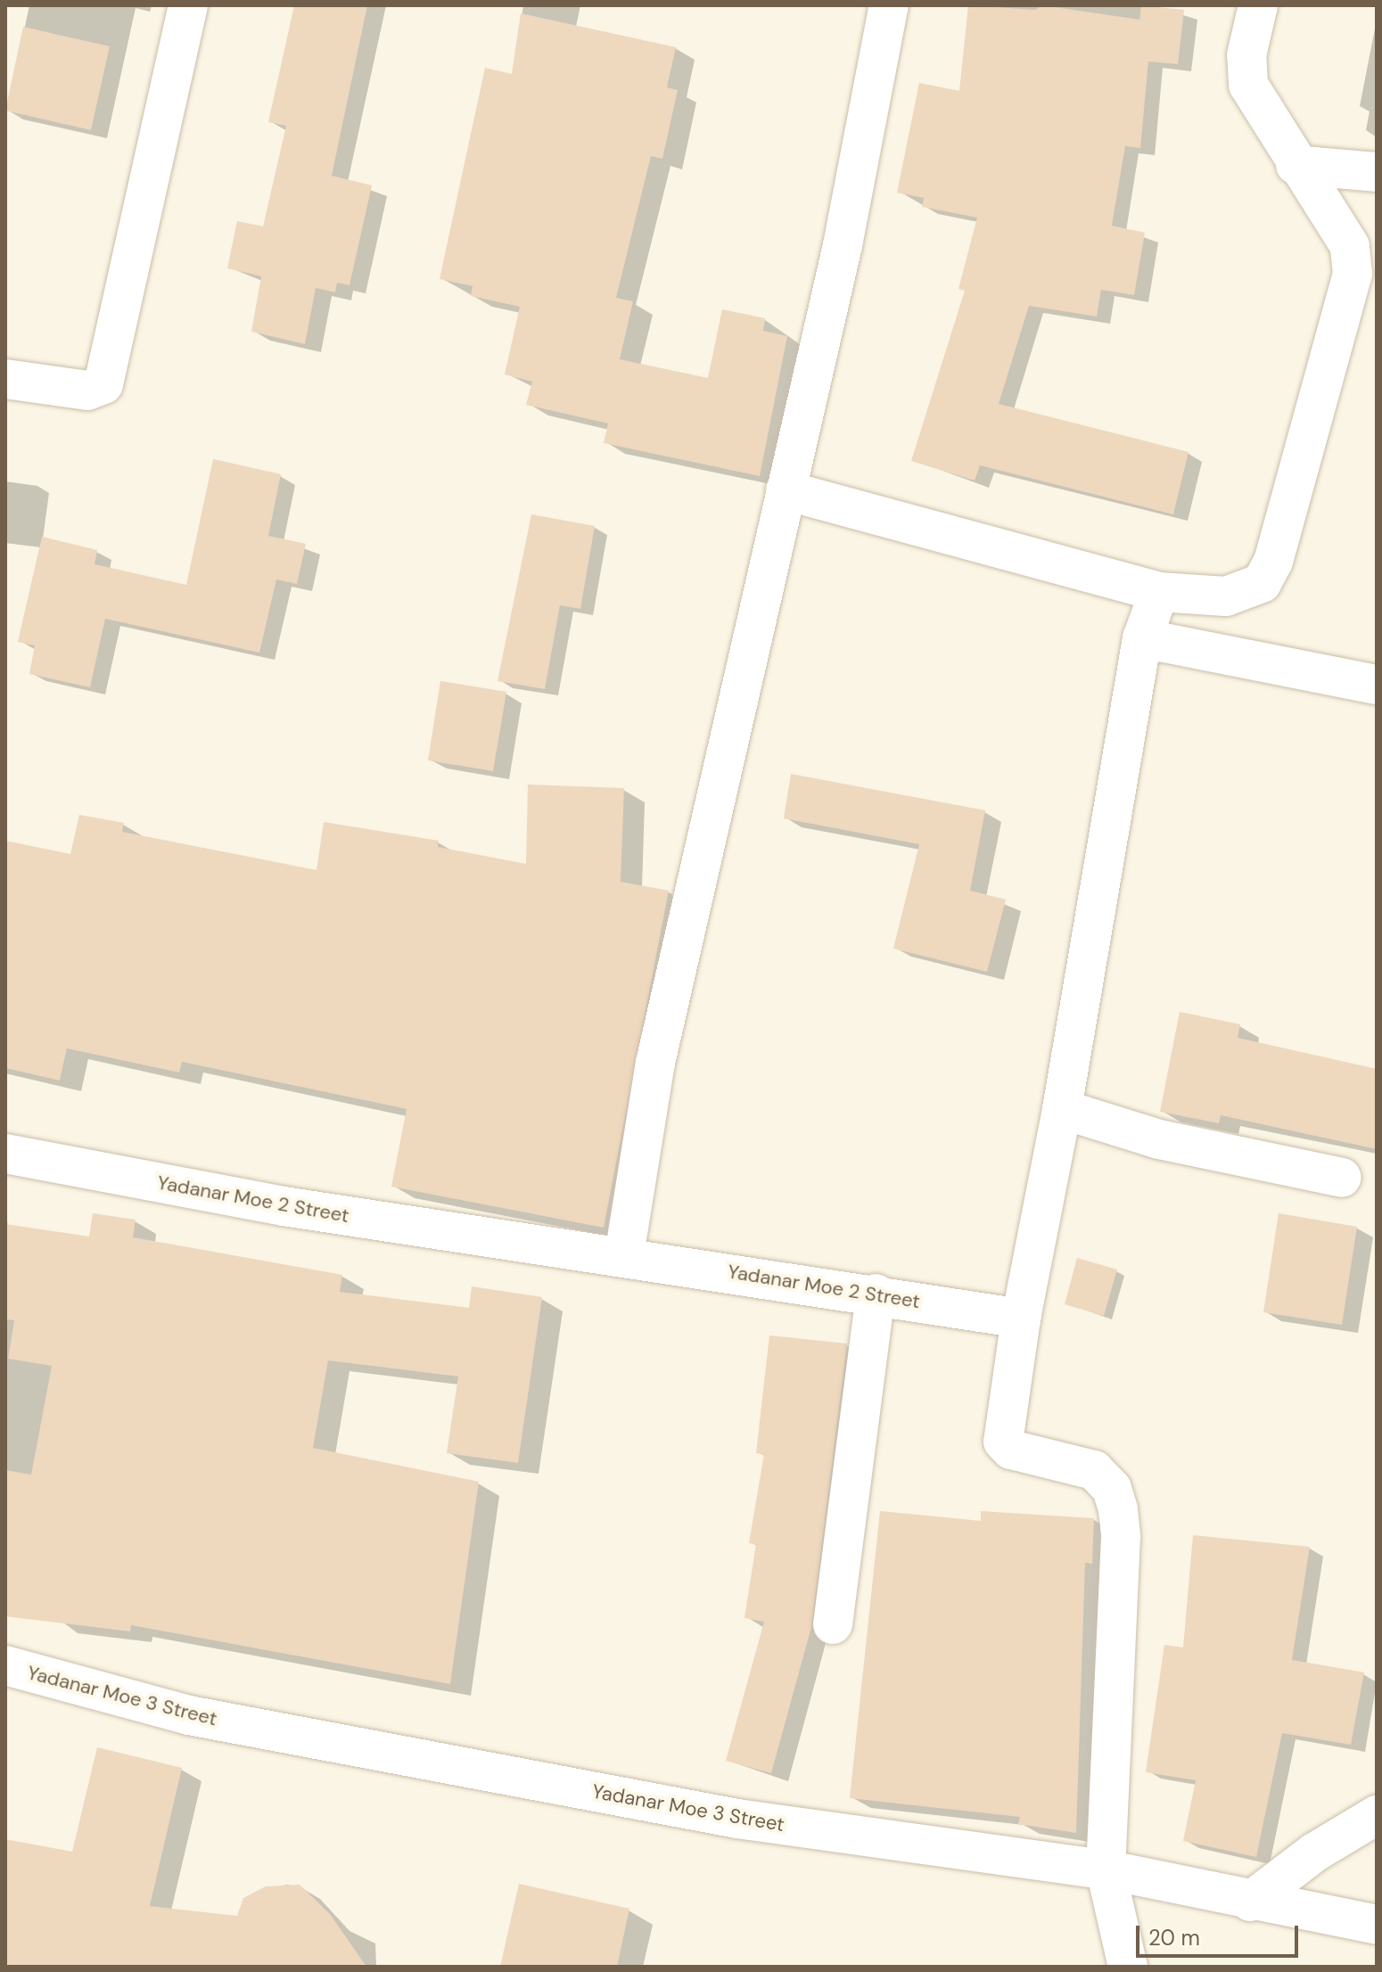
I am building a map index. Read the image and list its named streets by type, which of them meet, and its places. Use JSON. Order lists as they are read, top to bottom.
{
  "streets": {
    "street": ["Yadanar Moe 2 Street", "Yadanar Moe 3 Street"]
  },
  "scale_bar": "20 m"
}
